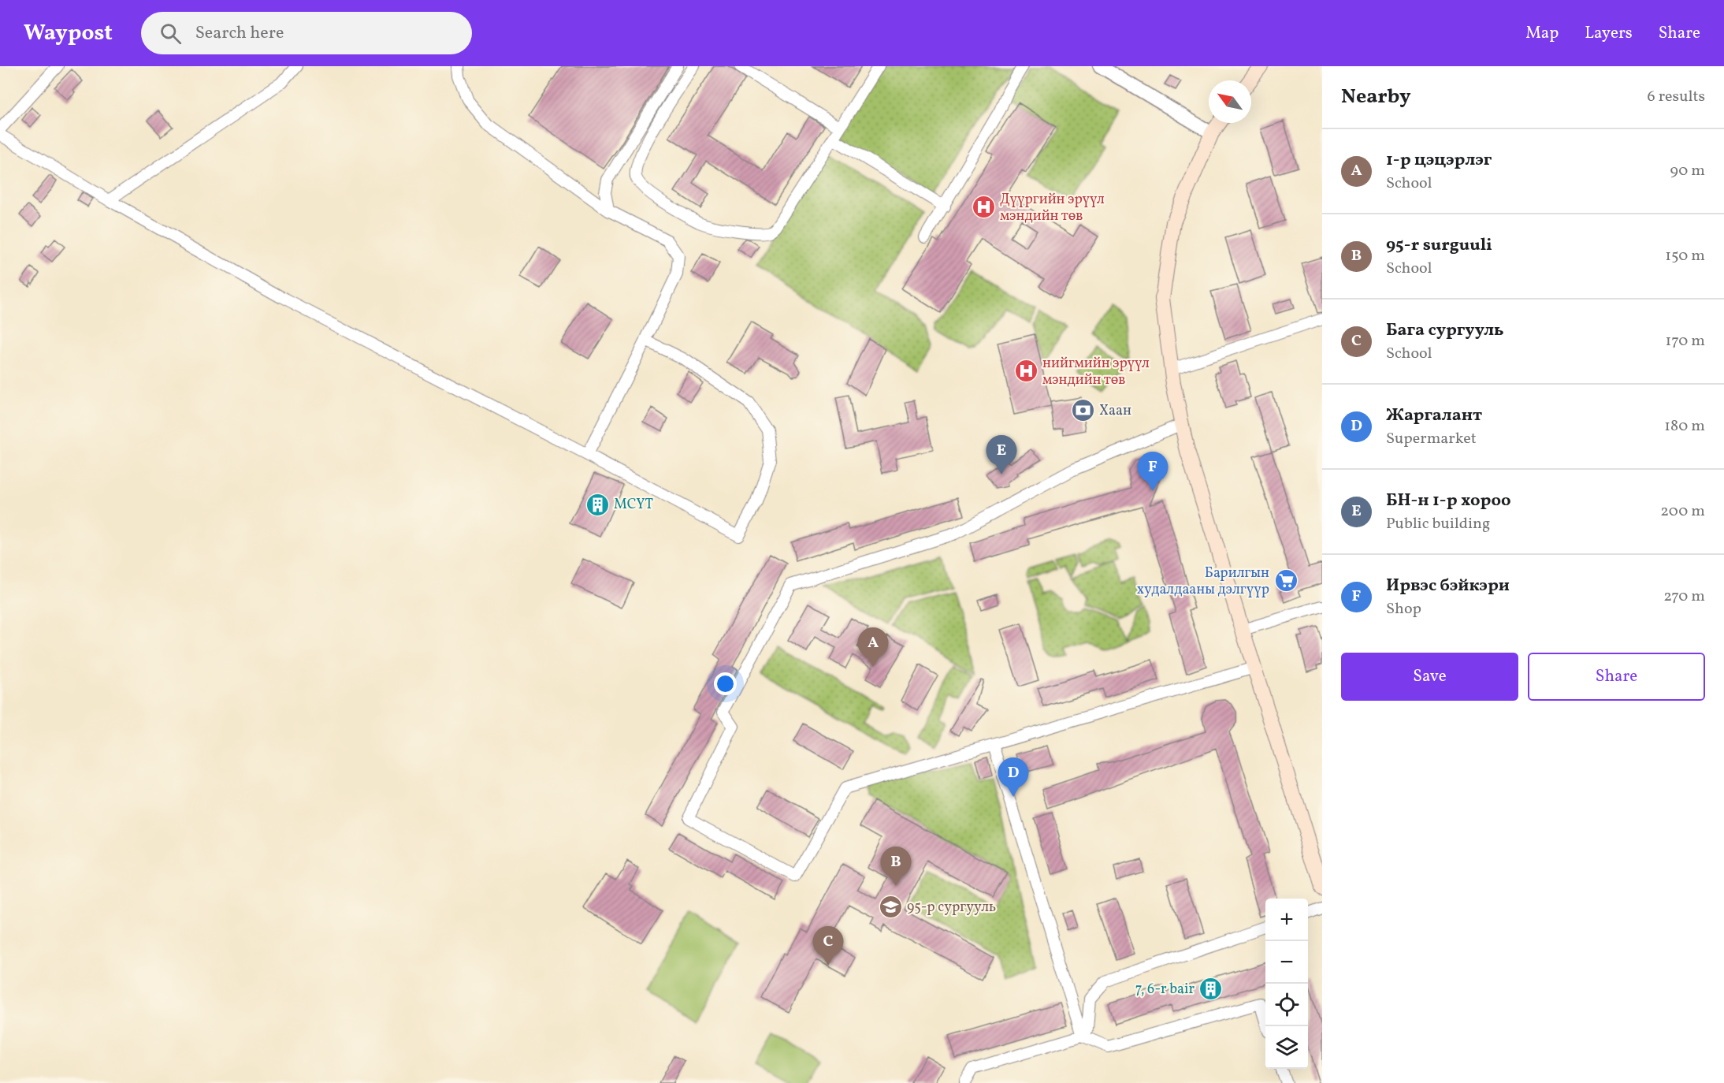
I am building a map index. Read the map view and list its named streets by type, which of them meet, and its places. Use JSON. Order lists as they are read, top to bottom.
{
  "places": {
    "hospital": ["Дүүргийн эрүүл мэндийн төв", "нийгмийн эрүүл мэндийн төв"],
    "bank": ["Хаан"],
    "building": ["МСҮТ", "7, 6-r bair"],
    "supermarket": ["Барилгын худалдааны дэлгүүр"],
    "school or university": ["95-р сургууль"]
  },
  "north": "top left",
  "page": {
    "header": "Waypost",
    "search": "Search here",
    "nav": ["Map", "Layers", "Share"],
    "heading": ["Nearby", "6 results"],
    "list": [
      {
        "mark": "A",
        "name": "1-р цэцэрлэг",
        "note": "School",
        "value": "90 m"
      },
      {
        "mark": "B",
        "name": "95-r surguuli",
        "note": "School",
        "value": "150 m"
      },
      {
        "mark": "C",
        "name": "Бага сургууль",
        "note": "School",
        "value": "170 m"
      },
      {
        "mark": "D",
        "name": "Жаргалант",
        "note": "Supermarket",
        "value": "180 m"
      },
      {
        "mark": "E",
        "name": "БН-н 1-р хороо",
        "note": "Public building",
        "value": "200 m"
      },
      {
        "mark": "F",
        "name": "Ирвэс бэйкэри",
        "note": "Shop",
        "value": "270 m"
      }
    ],
    "pins": [
      "E",
      "F",
      "A",
      "D",
      "B",
      "C"
    ],
    "buttons": ["Save", "Share"],
    "map_buttons": ["+", "−"]
  }
}
